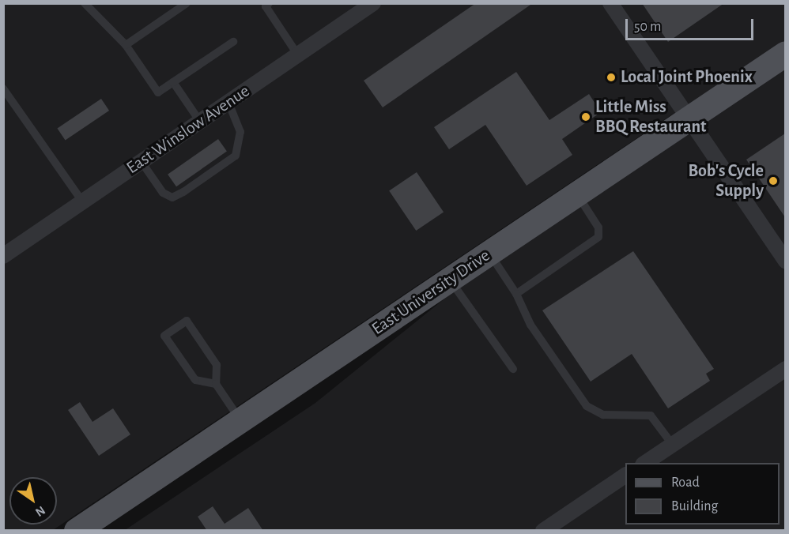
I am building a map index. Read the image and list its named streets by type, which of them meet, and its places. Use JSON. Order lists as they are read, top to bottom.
{
  "streets": {
    "main road": ["East University Drive"],
    "street": ["East Winslow Avenue"]
  },
  "places": ["Local Joint Phoenix", "Little Miss BBQ Restaurant", "Bob's Cycle Supply"],
  "legend": ["Road", "Building"],
  "scale_bar": "50 m",
  "north": "bottom right"
}
